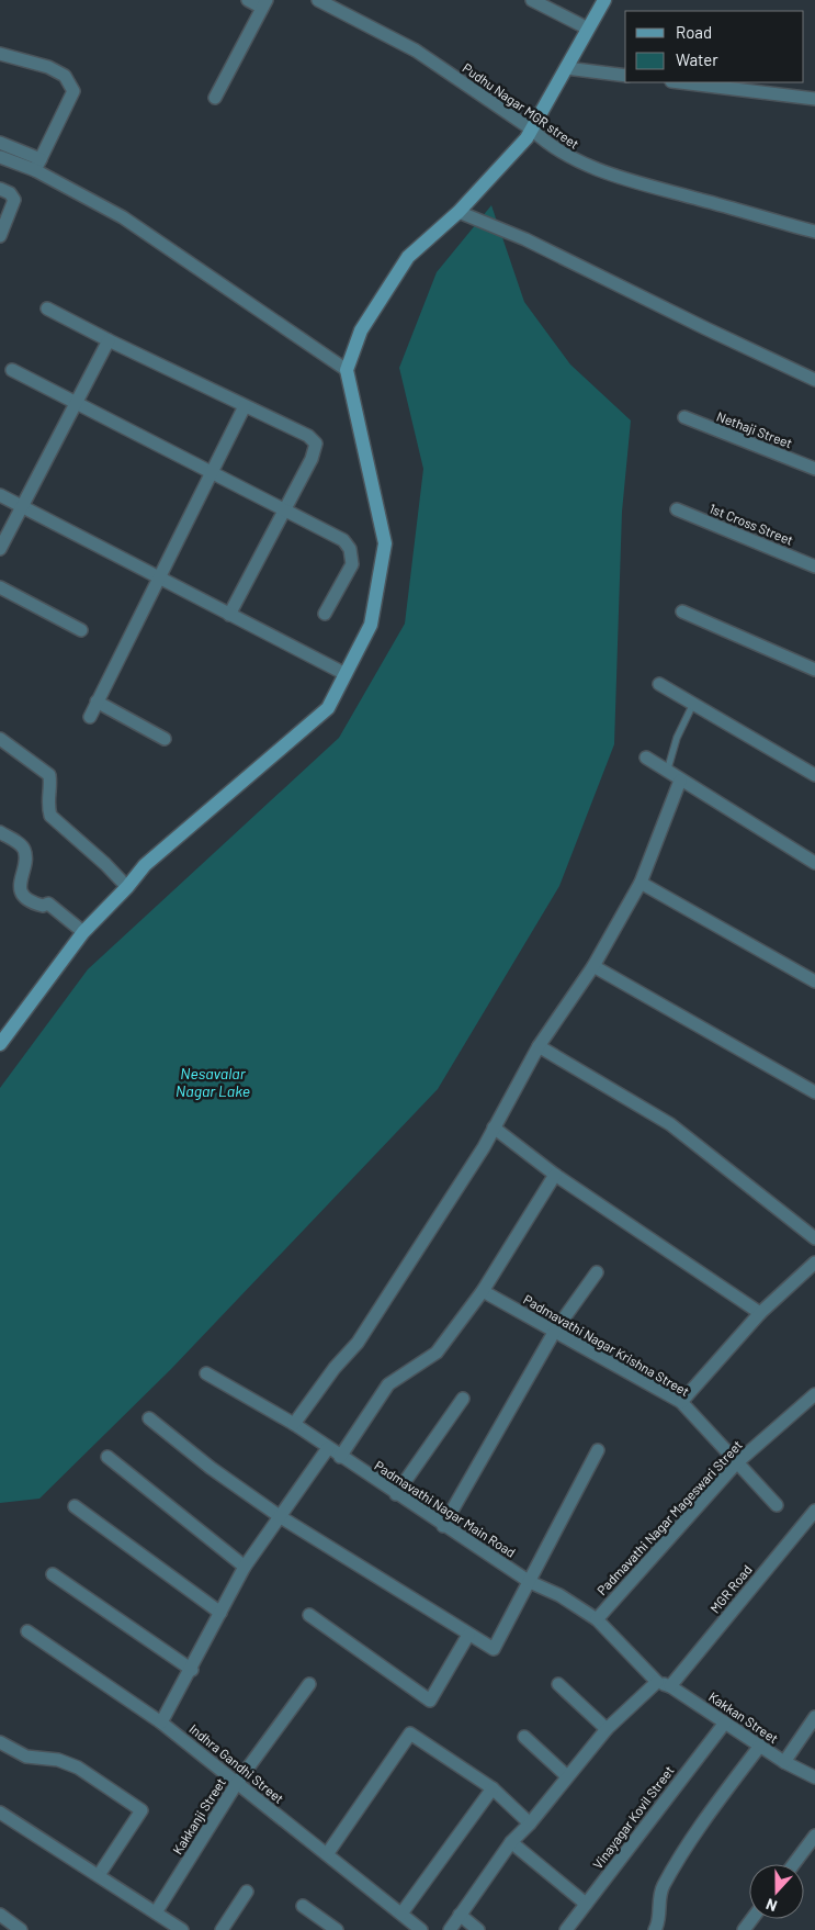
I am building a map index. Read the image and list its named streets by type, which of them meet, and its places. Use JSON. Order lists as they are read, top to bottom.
{
  "streets": {
    "street": [
      "Pudhu Nagar MGR street",
      "Nethaji Street",
      "1st Cross Street",
      "Padmavathi Nagar Krishna Street",
      "Padmavathi Nagar Main Road",
      "Padmavathi Nagar Mageswari Street",
      "MGR Road",
      "Kakkan Street",
      "Indhra Gandhi Street",
      "Kakkanji Street",
      "Vinayagar Kovil Street"
    ]
  },
  "crossings": [
    ["Padmavathi Nagar Krishna Street", "Padmavathi Nagar Mageswari Street"],
    ["Padmavathi Nagar Main Road", "Padmavathi Nagar Mageswari Street"],
    ["Padmavathi Nagar Main Road", "Kakkan Street"],
    ["MGR Road", "Kakkan Street"],
    ["Kakkan Street", "Vinayagar Kovil Street"],
    ["Indhra Gandhi Street", "Kakkanji Street"]
  ],
  "water": ["Nesavalar Nagar Lake"],
  "legend": ["Road", "Water"],
  "north": "bottom"
}
